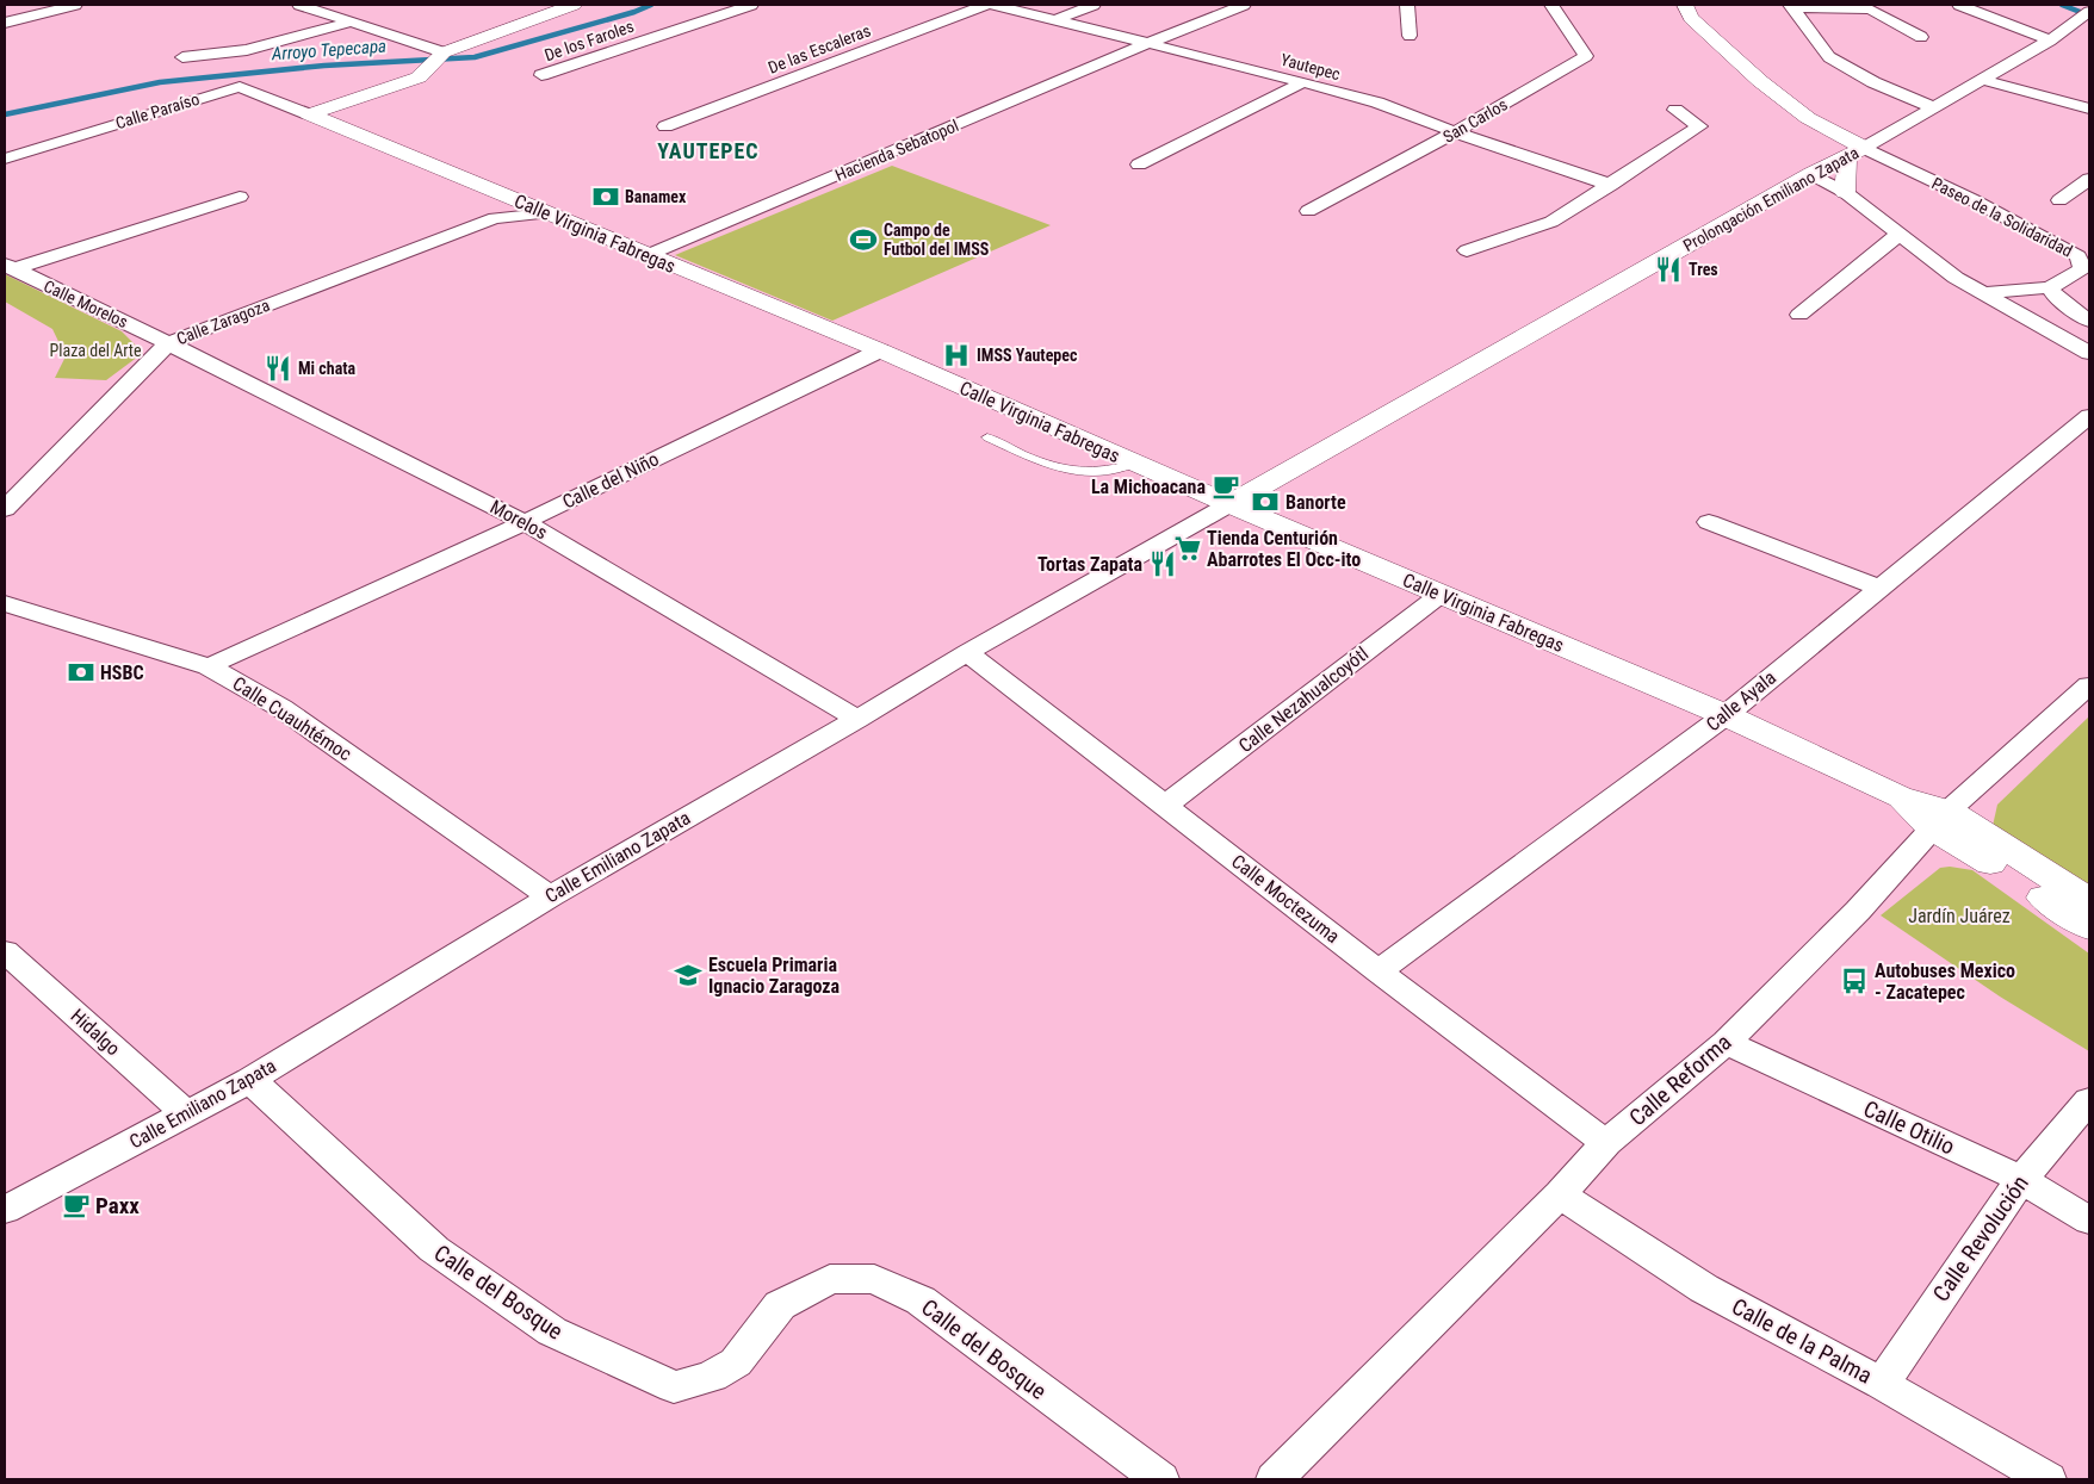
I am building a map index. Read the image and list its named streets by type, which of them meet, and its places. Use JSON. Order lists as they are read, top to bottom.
{
  "streets": {
    "main road": ["Prolongación Emiliano Zapata", "Calle Virginia Fabregas"],
    "street": [
      "De los Faroles",
      "De las Escaleras",
      "Yautepec",
      "Calle Paraíso",
      "San Carlos",
      "Hacienda Sebatopol",
      "Paseo de la Solidaridad",
      "Calle Morelos",
      "Calle Zaragoza",
      "Calle del Niño",
      "Morelos",
      "Calle Nezahualcoyótl",
      "Calle Ayala",
      "Calle Cuauhtémoc",
      "Calle Emiliano Zapata",
      "Calle Moctezuma",
      "Hidalgo",
      "Calle Reforma",
      "Calle Otilio",
      "Calle Revolución",
      "Calle del Bosque",
      "Calle de la Palma"
    ]
  },
  "crossings": [
    ["Yautepec", "San Carlos"],
    ["Yautepec", "Hacienda Sebatopol"],
    ["Calle Paraíso", "Calle Virginia Fabregas"],
    ["Hacienda Sebatopol", "Calle Virginia Fabregas"],
    ["Prolongación Emiliano Zapata", "Paseo de la Solidaridad"],
    ["Prolongación Emiliano Zapata", "Calle Virginia Fabregas"],
    ["Prolongación Emiliano Zapata", "Calle Emiliano Zapata"],
    ["Calle Virginia Fabregas", "Calle Zaragoza"],
    ["Calle Virginia Fabregas", "Calle del Niño"],
    ["Calle Virginia Fabregas", "Calle Nezahualcoyótl"],
    ["Calle Virginia Fabregas", "Calle Ayala"],
    ["Calle Virginia Fabregas", "Calle Emiliano Zapata"],
    ["Calle Virginia Fabregas", "Calle Reforma"],
    ["Calle Morelos", "Calle Zaragoza"],
    ["Calle Morelos", "Morelos"],
    ["Calle Zaragoza", "Morelos"],
    ["Calle del Niño", "Morelos"],
    ["Calle del Niño", "Calle Cuauhtémoc"],
    ["Morelos", "Calle Emiliano Zapata"],
    ["Calle Nezahualcoyótl", "Calle Moctezuma"],
    ["Calle Ayala", "Calle Moctezuma"],
    ["Calle Cuauhtémoc", "Calle Emiliano Zapata"],
    ["Calle Emiliano Zapata", "Calle Moctezuma"],
    ["Calle Emiliano Zapata", "Hidalgo"],
    ["Calle Emiliano Zapata", "Calle del Bosque"],
    ["Calle Moctezuma", "Calle Reforma"],
    ["Calle Reforma", "Calle Otilio"],
    ["Calle Reforma", "Calle de la Palma"],
    ["Calle Otilio", "Calle Revolución"],
    ["Calle Revolución", "Calle de la Palma"]
  ],
  "districts": ["YAUTEPEC"],
  "water": ["Arroyo Tepecapa"],
  "parks": ["Plaza del Arte", "Jardín Juárez"],
  "places": {
    "bank": ["Banamex", "Banorte", "HSBC"],
    "sports": ["Campo de Futbol del IMSS"],
    "restaurant": ["Tres", "Mi chata", "Tortas Zapata"],
    "hospital": ["IMSS Yautepec"],
    "cafe": ["La Michoacana", "Paxx"],
    "supermarket": ["Tienda Centurión Abarrotes El Occ-ito"],
    "school or university": ["Escuela Primaria Ignacio Zaragoza"],
    "bus stop": ["Autobuses Mexico - Zacatepec"]
  }
}
